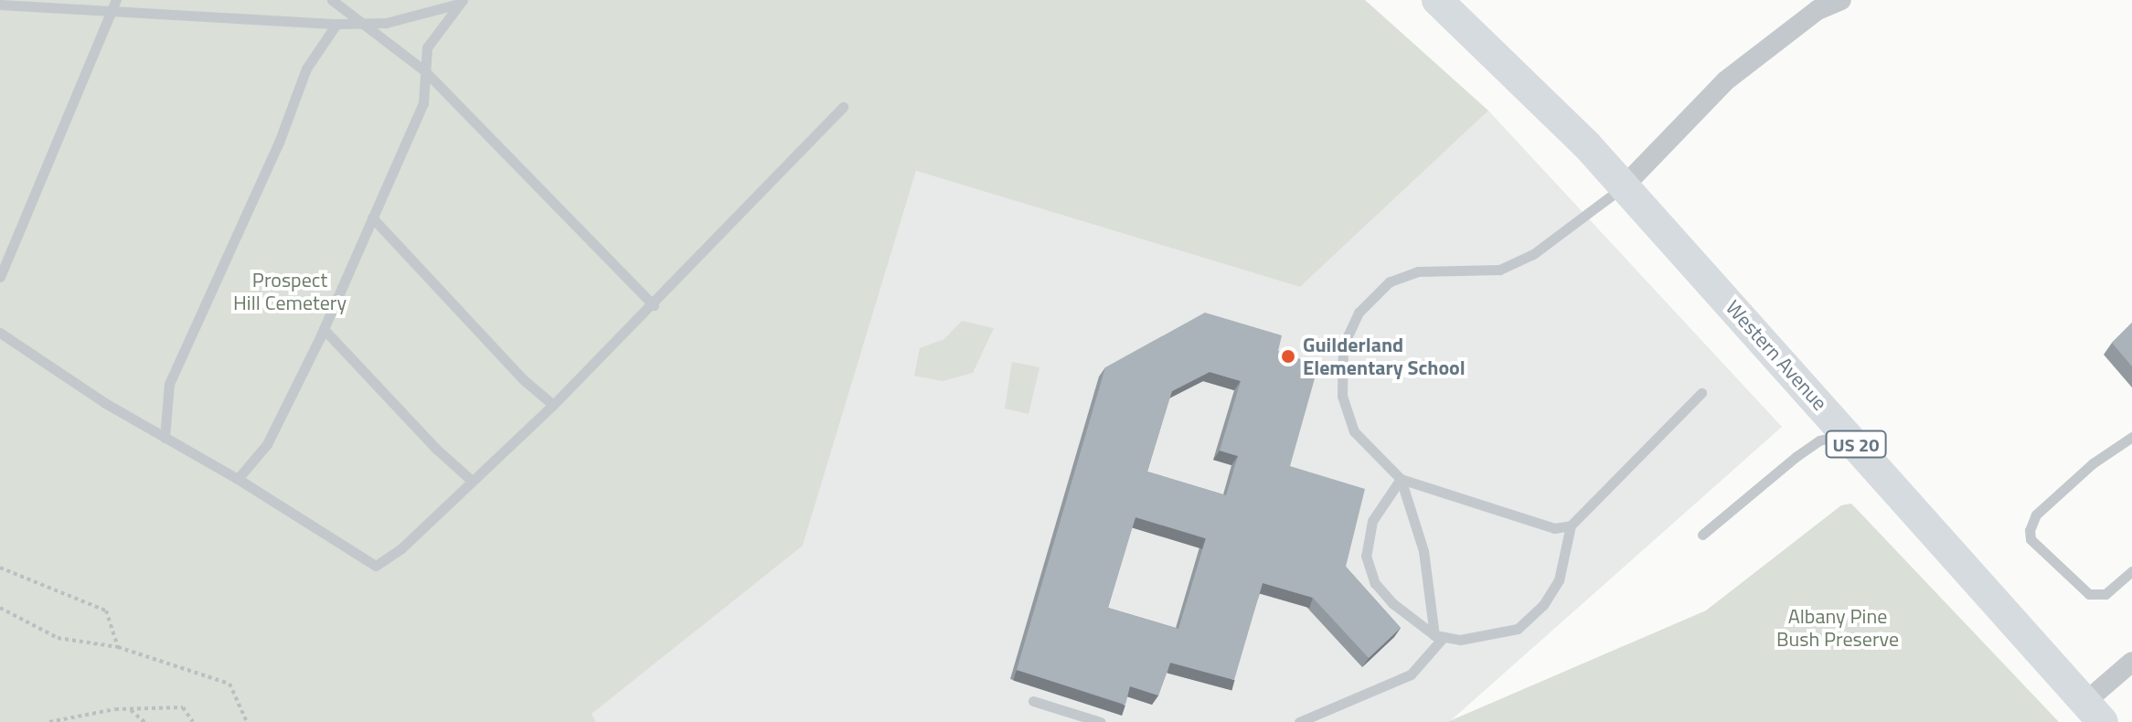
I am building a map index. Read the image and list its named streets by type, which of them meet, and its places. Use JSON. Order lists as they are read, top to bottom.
{
  "streets": {
    "main road": ["Western Avenue", "US 20"]
  },
  "parks": ["Prospect Hill Cemetery", "Albany Pine Bush Preserve"],
  "places": ["Guilderland Elementary School"]
}
